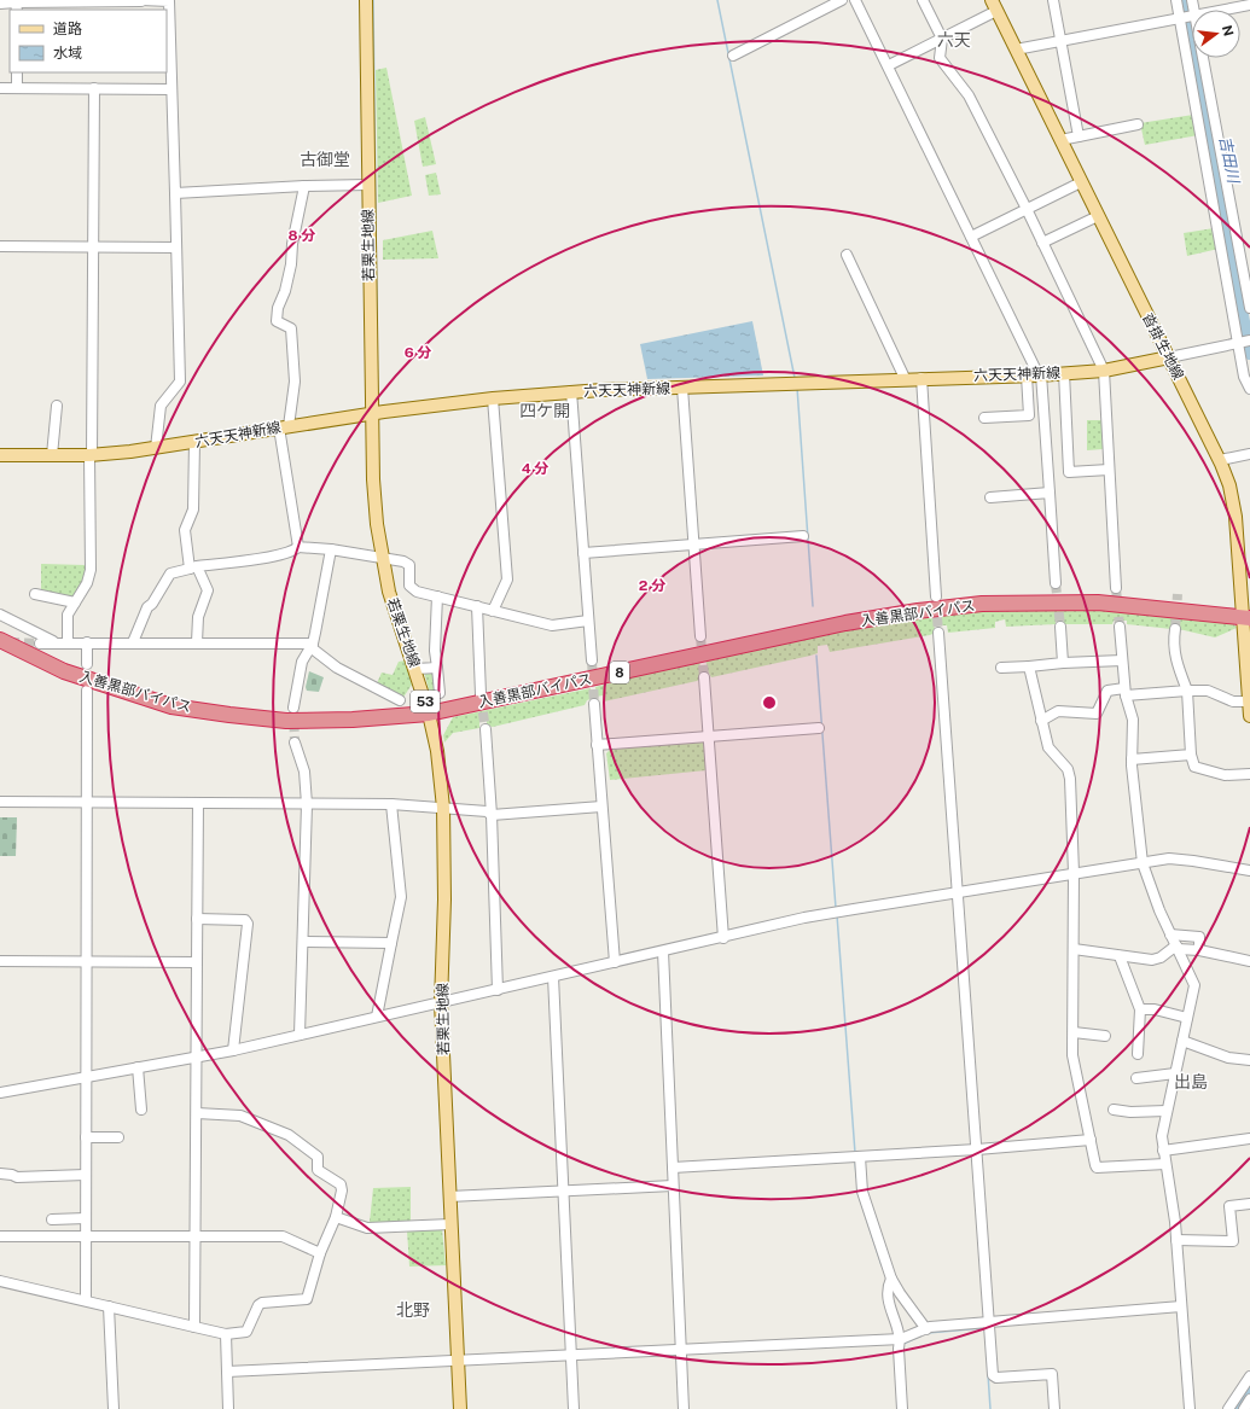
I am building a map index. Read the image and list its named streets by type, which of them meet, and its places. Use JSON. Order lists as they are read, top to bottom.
{
  "streets": {
    "highway": ["入善黒部バイパス", "8"],
    "main road": [
      "若栗生地線",
      "沓掛生地線",
      "六天天神新線",
      "53"
    ]
  },
  "crossings": [
    ["若栗生地線", "六天天神新線"],
    ["若栗生地線", "入善黒部バイパス"],
    ["沓掛生地線", "六天天神新線"],
    ["沓掛生地線", "入善黒部バイパス"]
  ],
  "districts": [
    "六天",
    "古御堂",
    "四ケ開",
    "出島",
    "北野"
  ],
  "water": ["吉田川"],
  "legend": ["道路", "水域"],
  "north": "right",
  "rings": [
    "8 分",
    "6 分",
    "4 分",
    "2 分"
  ]
}
